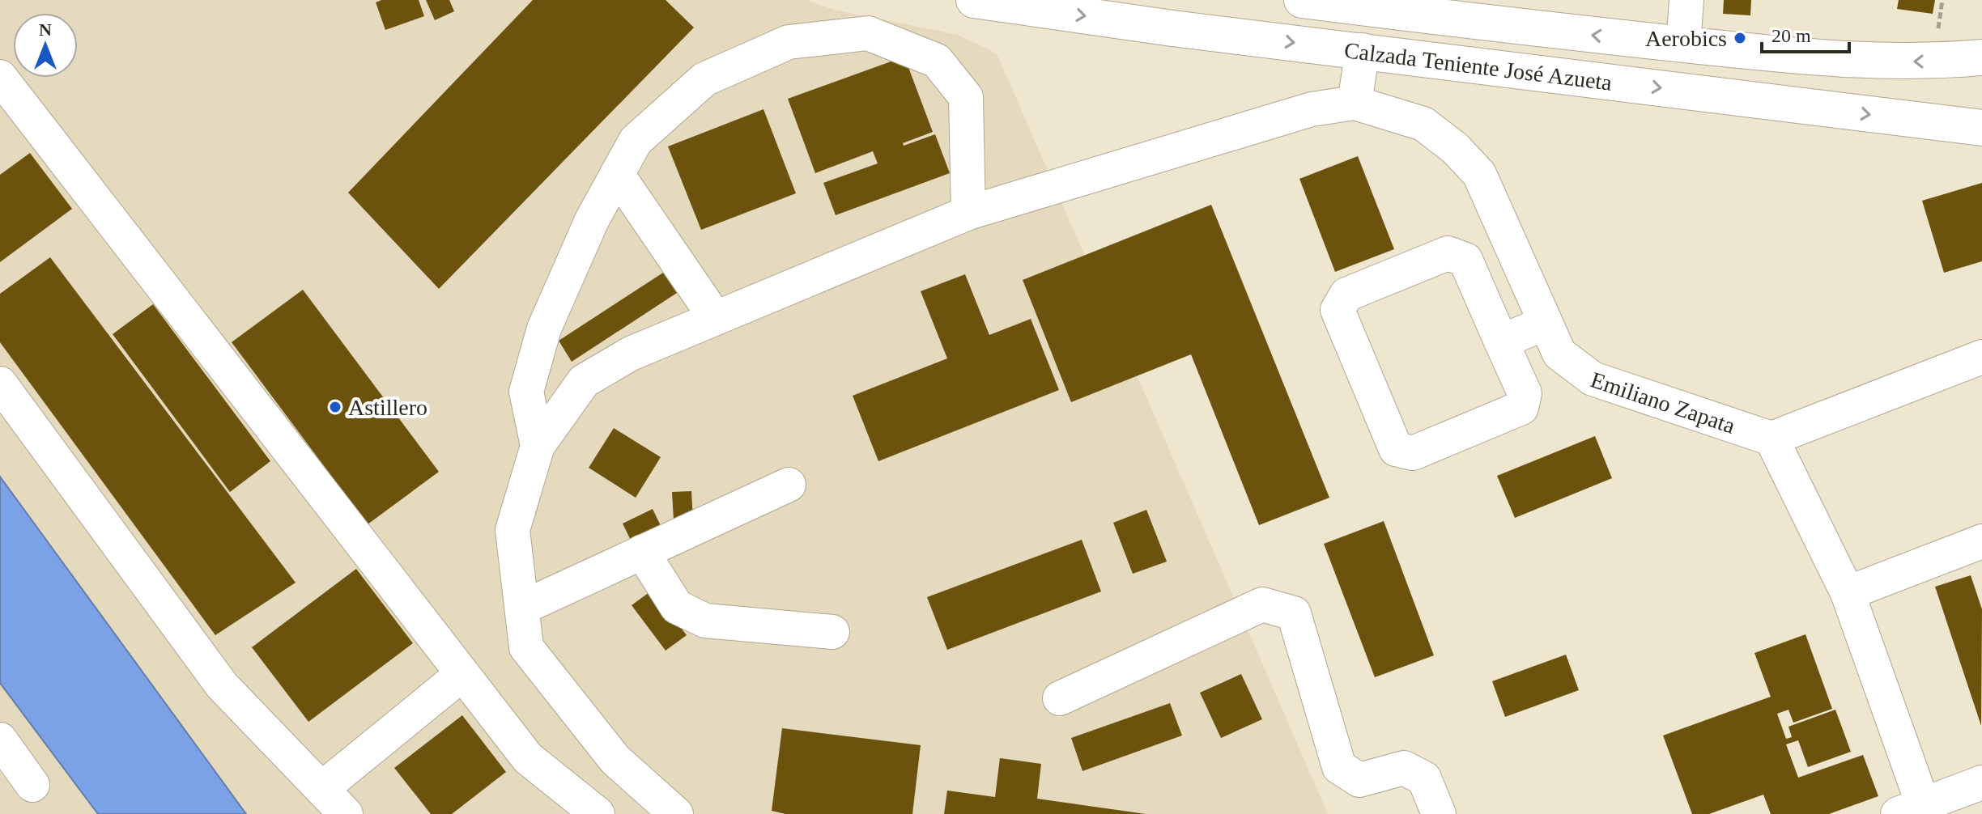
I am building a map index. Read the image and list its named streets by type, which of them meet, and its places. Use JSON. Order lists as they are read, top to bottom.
{
  "streets": {
    "main road": ["Calzada Teniente José Azueta"],
    "street": ["Emiliano Zapata"]
  },
  "places": ["Aerobics", "Astillero"],
  "scale_bar": "20 m",
  "north": "top"
}
